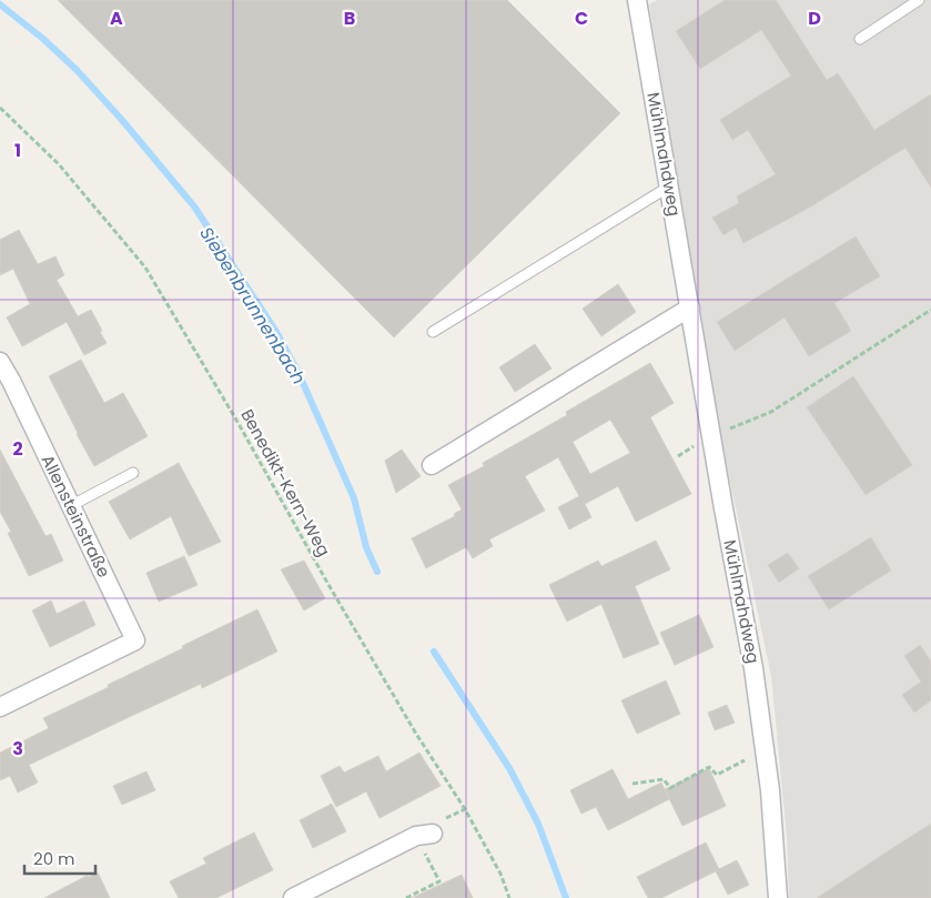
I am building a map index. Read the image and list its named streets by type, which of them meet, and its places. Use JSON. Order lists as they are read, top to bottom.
{
  "streets": {
    "street": ["Mühlmahdweg", "Allensteinstraße"],
    "path": ["Benedikt-Kern-Weg"]
  },
  "water": ["Siebenbrunnenbach"],
  "scale_bar": "20 m",
  "grid": {
    "columns": [
      "A",
      "B",
      "C",
      "D"
    ],
    "rows": ["1", "2", "3"]
  }
}
